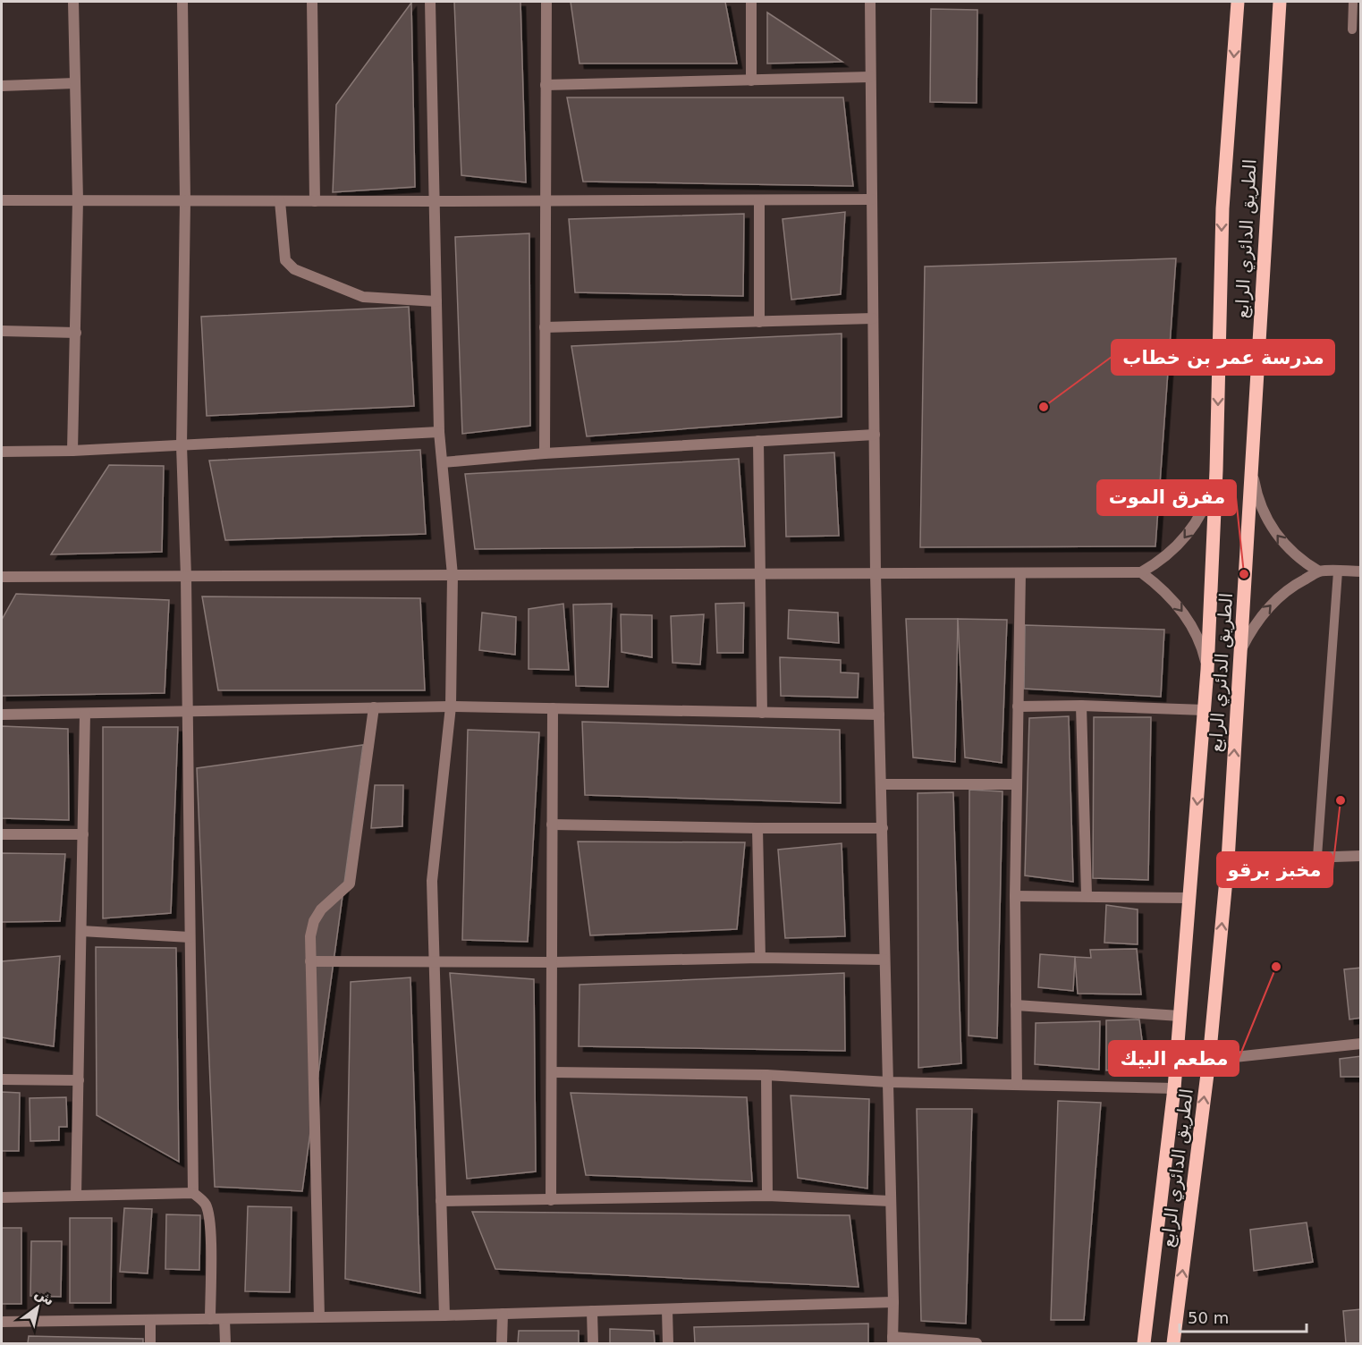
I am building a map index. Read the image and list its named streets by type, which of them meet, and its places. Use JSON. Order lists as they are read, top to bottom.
{
  "streets": {
    "main road": ["الطريق الدائري الرابع"]
  },
  "places": [
    "مدرسة عمر بن خطاب",
    "مفرق الموت",
    "مخبز برقو",
    "مطعم البيك"
  ],
  "scale_bar": "50 m",
  "north": "top right"
}
